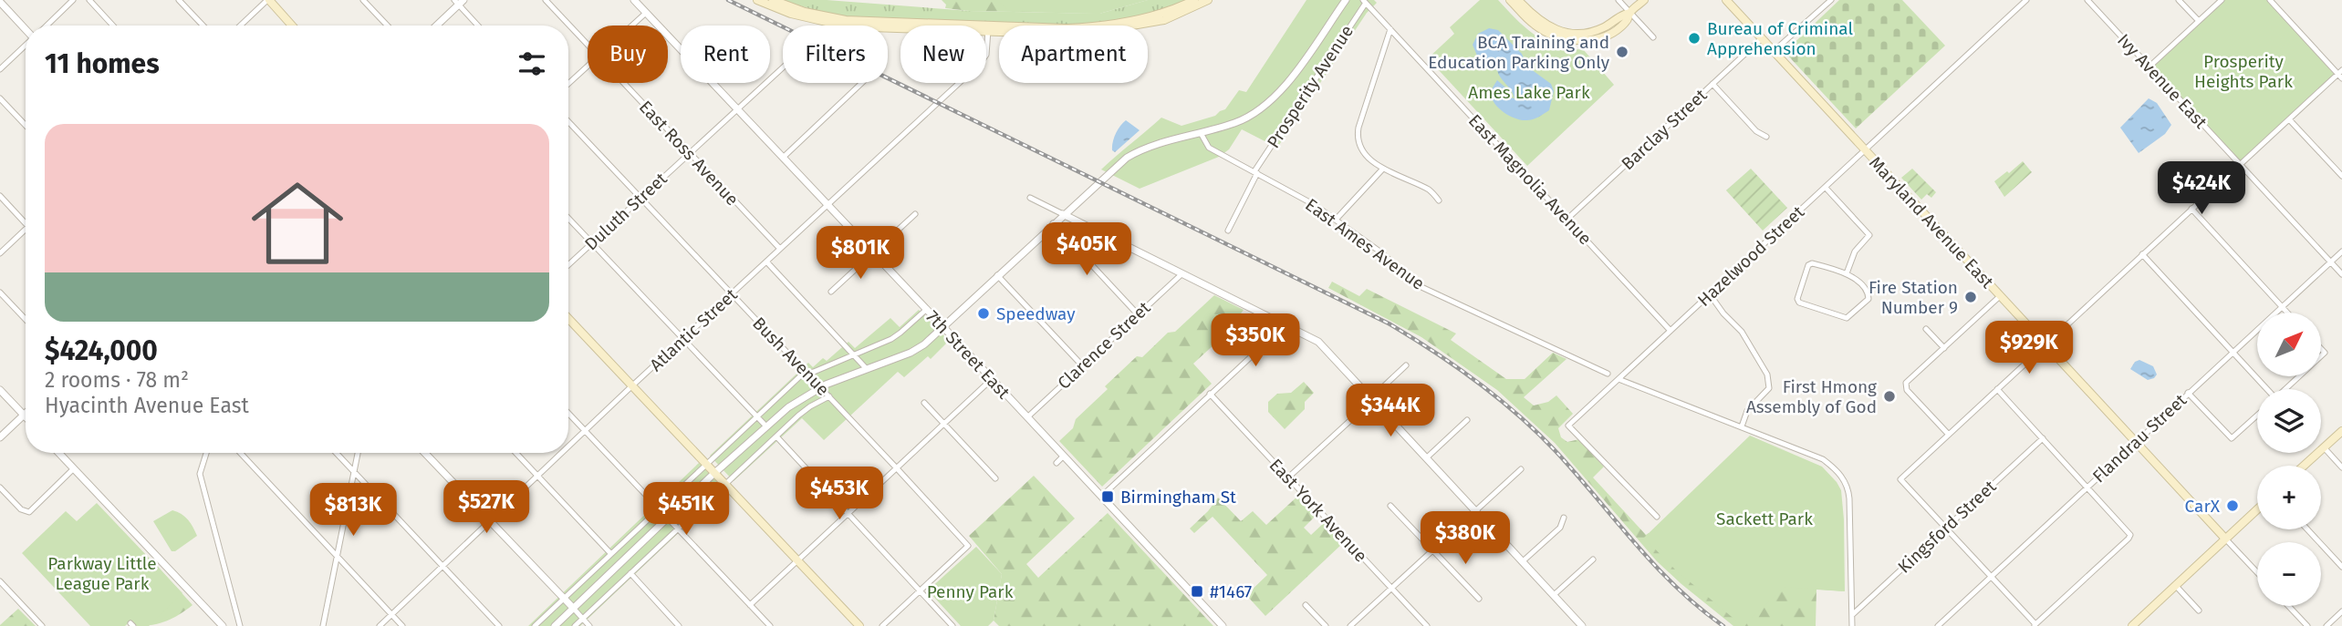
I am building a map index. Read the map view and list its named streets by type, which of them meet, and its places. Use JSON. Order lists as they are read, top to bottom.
{
  "streets": {
    "main road": ["Maryland Avenue East"],
    "street": [
      "Ivy Avenue East",
      "Prosperity Avenue",
      "Barclay Street",
      "East Ross Avenue",
      "East Magnolia Avenue",
      "Duluth Street",
      "East Ames Avenue",
      "Hazelwood Street",
      "Atlantic Street",
      "Clarence Street",
      "7th Street East",
      "Bush Avenue",
      "Flandrau Street",
      "East York Avenue",
      "Kingsford Street"
    ]
  },
  "crossings": [
    ["Ivy Avenue East", "Flandrau Street"],
    ["Prosperity Avenue", "East Magnolia Avenue"],
    ["Prosperity Avenue", "East Ames Avenue"],
    ["Barclay Street", "East Magnolia Avenue"],
    ["Barclay Street", "Maryland Avenue East"],
    ["East Ross Avenue", "Duluth Street"],
    ["East Ross Avenue", "Atlantic Street"],
    ["East Magnolia Avenue", "Hazelwood Street"],
    ["Duluth Street", "7th Street East"],
    ["Duluth Street", "Bush Avenue"],
    ["Maryland Avenue East", "Hazelwood Street"],
    ["Maryland Avenue East", "Flandrau Street"],
    ["Atlantic Street", "7th Street East"],
    ["Atlantic Street", "Bush Avenue"],
    ["Clarence Street", "7th Street East"]
  ],
  "parks": [
    "Prosperity Heights Park",
    "Ames Lake Park",
    "Sackett Park",
    "Parkway Little League Park",
    "Penny Park"
  ],
  "places": {
    "other": [
      "Bureau of Criminal Apprehension",
      "BCA Training and Education Parking Only",
      "Fire Station Number 9",
      "Speedway",
      "First Hmong Assembly of God",
      "CarX"
    ],
    "transit": ["Birmingham St", "#1467"]
  },
  "north": "top right",
  "page": {
    "chip": [
      "Buy",
      "Rent",
      "Filters",
      "New",
      "Apartment"
    ],
    "heading": "11 homes",
    "list": [
      {
        "name": "$424,000",
        "note": "2 rooms · 78 m² · Hyacinth Avenue East"
      }
    ],
    "price": [
      "$424K",
      "$405K",
      "$801K",
      "$350K",
      "$929K",
      "$344K",
      "$453K",
      "$527K",
      "$451K",
      "$813K",
      "$380K"
    ],
    "map_buttons": ["+", "−"]
  }
}
